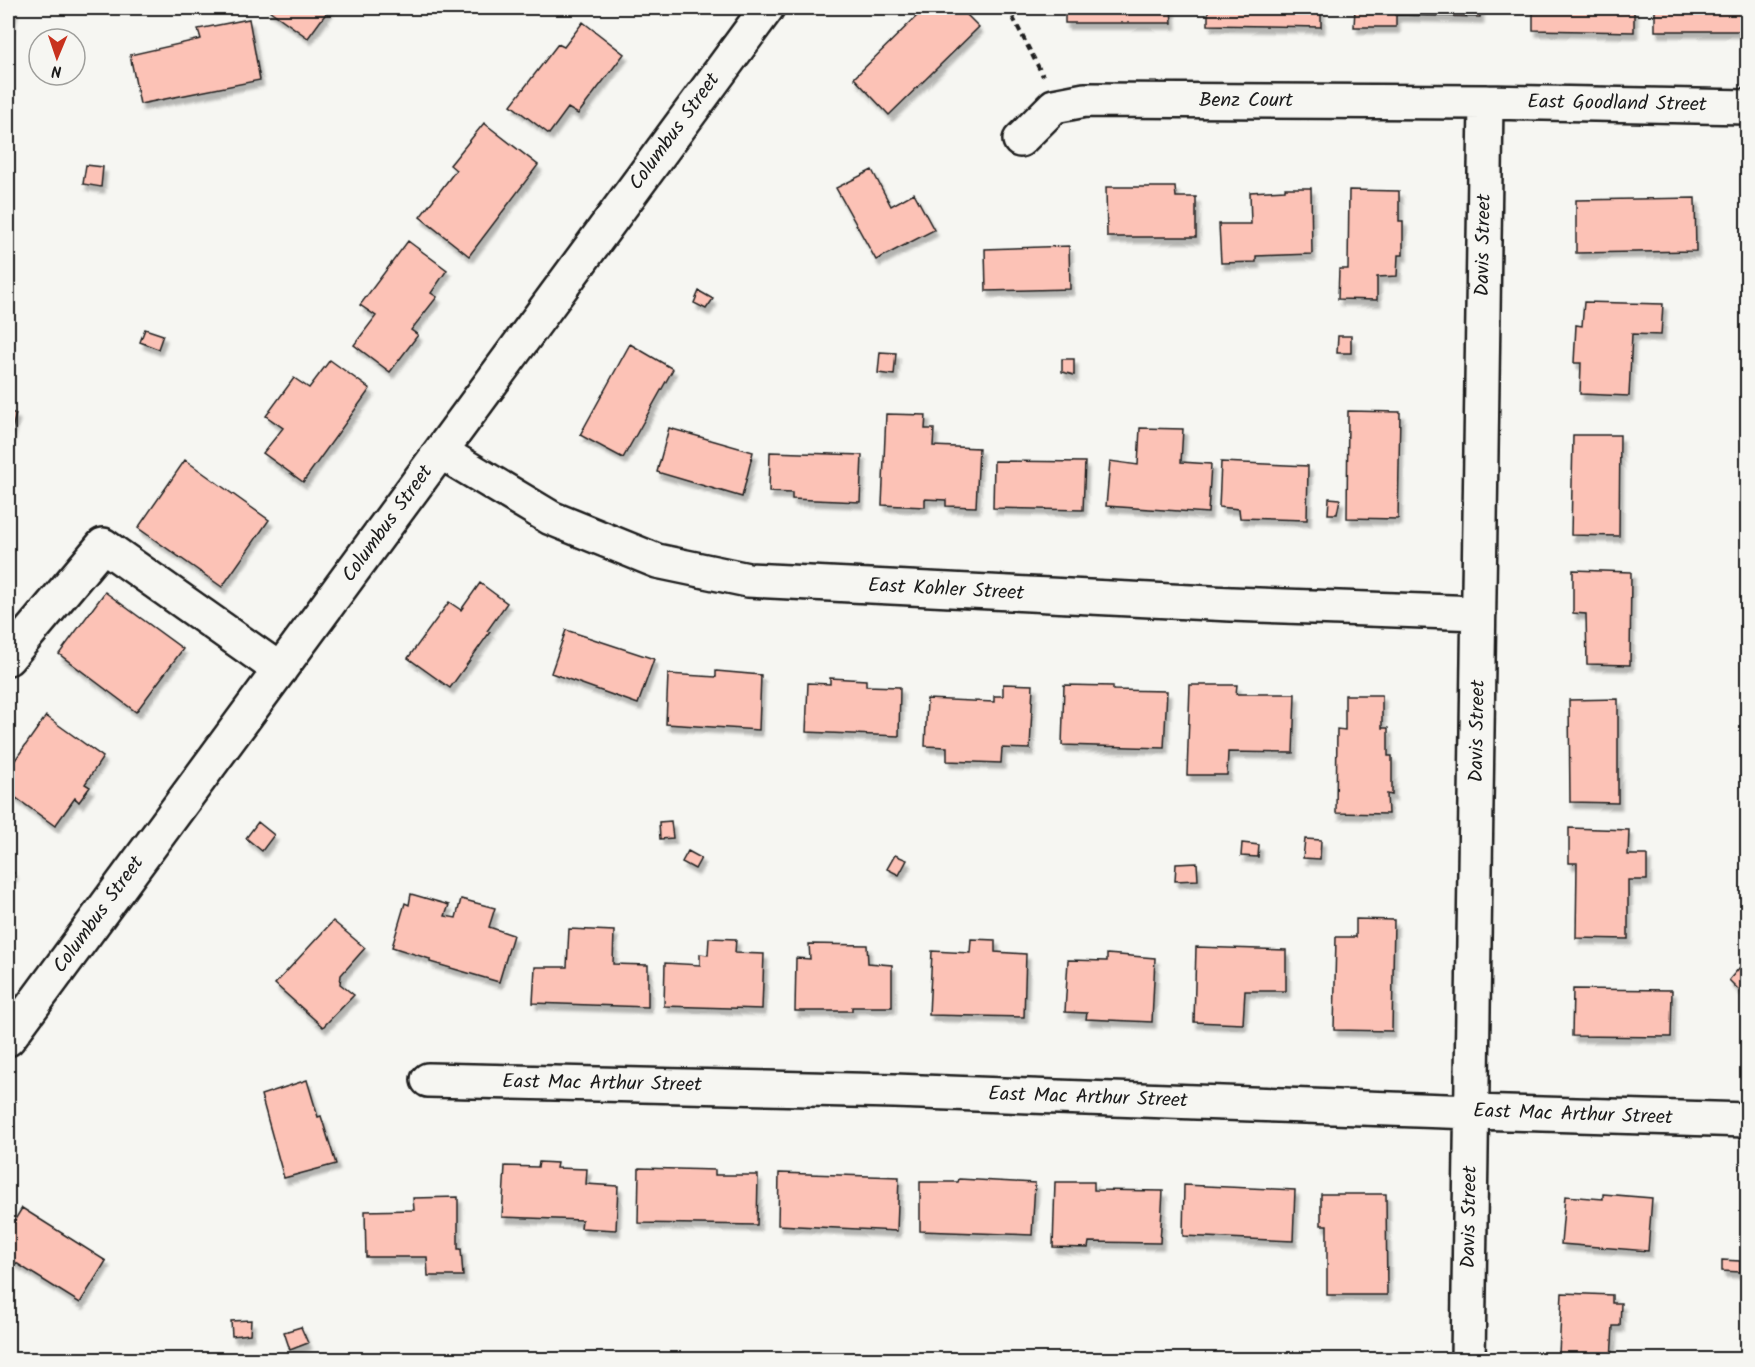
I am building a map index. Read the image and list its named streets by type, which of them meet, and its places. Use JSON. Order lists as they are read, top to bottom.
{
  "streets": {
    "street": [
      "Benz Court",
      "East Goodland Street",
      "Columbus Street",
      "Davis Street",
      "East Kohler Street",
      "East Mac Arthur Street"
    ]
  },
  "crossings": [
    ["Benz Court", "East Goodland Street"],
    ["Benz Court", "Davis Street"],
    ["East Goodland Street", "Davis Street"],
    ["Columbus Street", "East Kohler Street"],
    ["Davis Street", "East Kohler Street"],
    ["Davis Street", "East Mac Arthur Street"]
  ],
  "north": "bottom"
}
